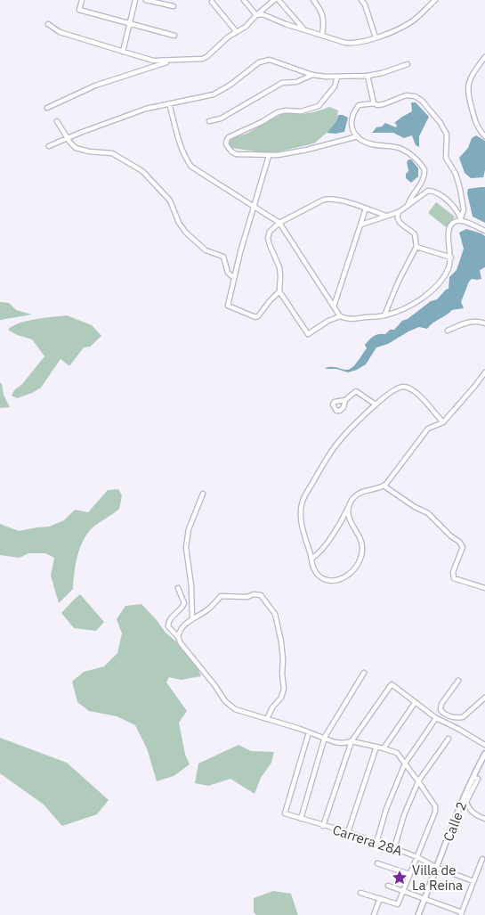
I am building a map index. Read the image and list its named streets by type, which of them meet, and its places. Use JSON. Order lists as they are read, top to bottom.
{
  "streets": {
    "street": ["Calle 2", "Carrera 28A"]
  },
  "crossings": [
    ["Calle 2", "Carrera 28A"]
  ],
  "places": {
    "place": ["Villa de La Reina"]
  }
}
